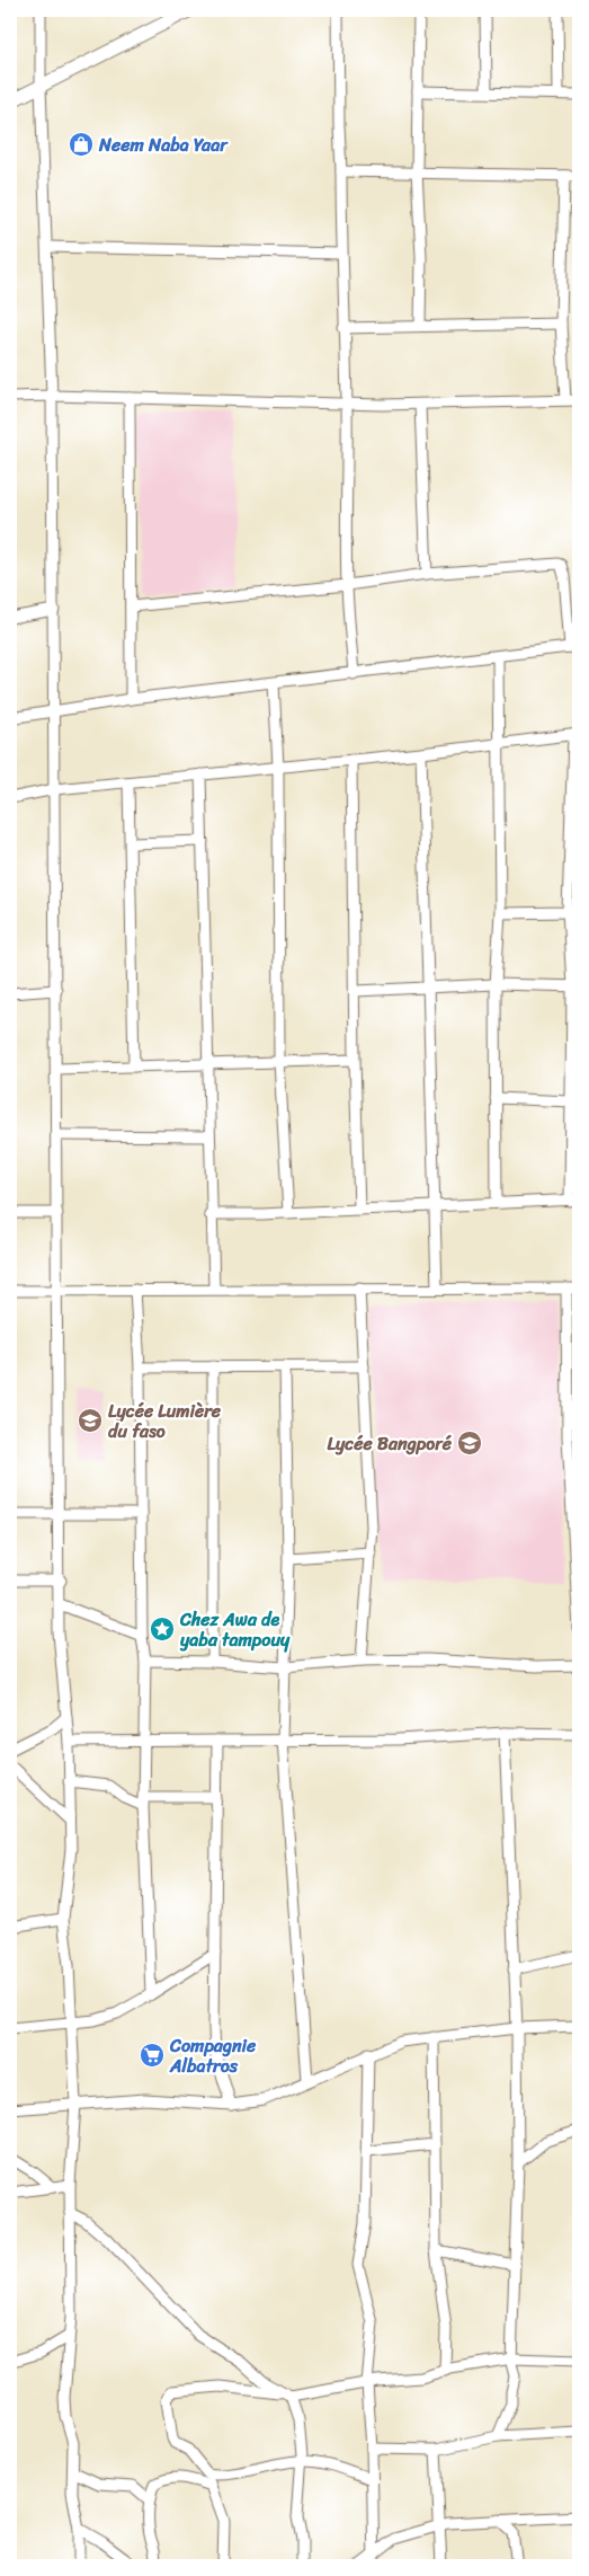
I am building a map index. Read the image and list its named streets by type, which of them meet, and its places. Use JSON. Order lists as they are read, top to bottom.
{
  "places": {
    "shop": ["Neem Naba Yaar"],
    "school or university": ["Lycée Lumière du faso", "Lycée Bangporé"],
    "place": ["Chez Awa de yaba tampouy"],
    "supermarket": ["Compagnie Albatros"]
  }
}
